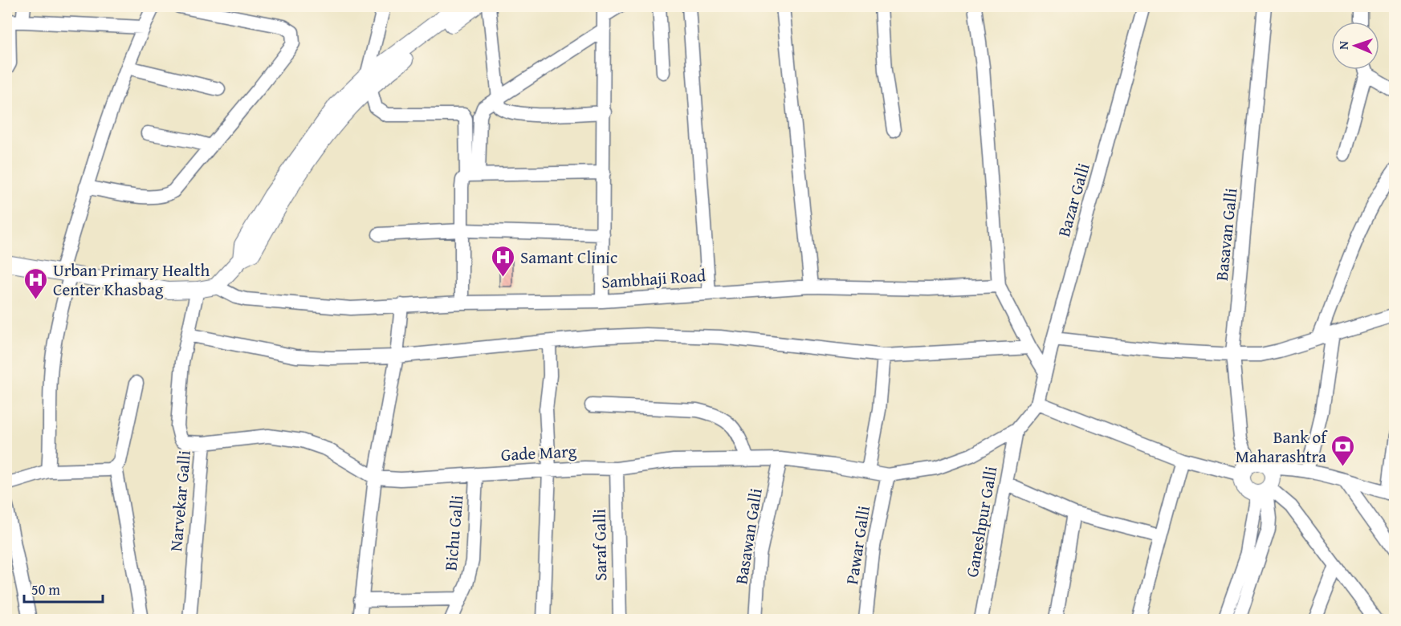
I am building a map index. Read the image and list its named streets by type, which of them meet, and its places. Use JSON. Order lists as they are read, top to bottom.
{
  "streets": {
    "street": [
      "Bazar Galli",
      "Basavan Galli",
      "Sambhaji Road",
      "Gade Marg",
      "Narvekar Galli",
      "Ganeshpur Galli",
      "Bichu Galli",
      "Basawan Galli",
      "Saraf Galli",
      "Pawar Galli"
    ]
  },
  "crossings": [
    ["Bazar Galli", "Gade Marg"],
    ["Gade Marg", "Narvekar Galli"],
    ["Gade Marg", "Ganeshpur Galli"],
    ["Gade Marg", "Bichu Galli"],
    ["Gade Marg", "Basawan Galli"],
    ["Gade Marg", "Saraf Galli"],
    ["Gade Marg", "Pawar Galli"]
  ],
  "places": {
    "hospital": ["Samant Clinic", "Urban Primary Health Center Khasbag"],
    "bank": ["Bank of Maharashtra"]
  },
  "scale_bar": "50 m",
  "north": "left"
}
